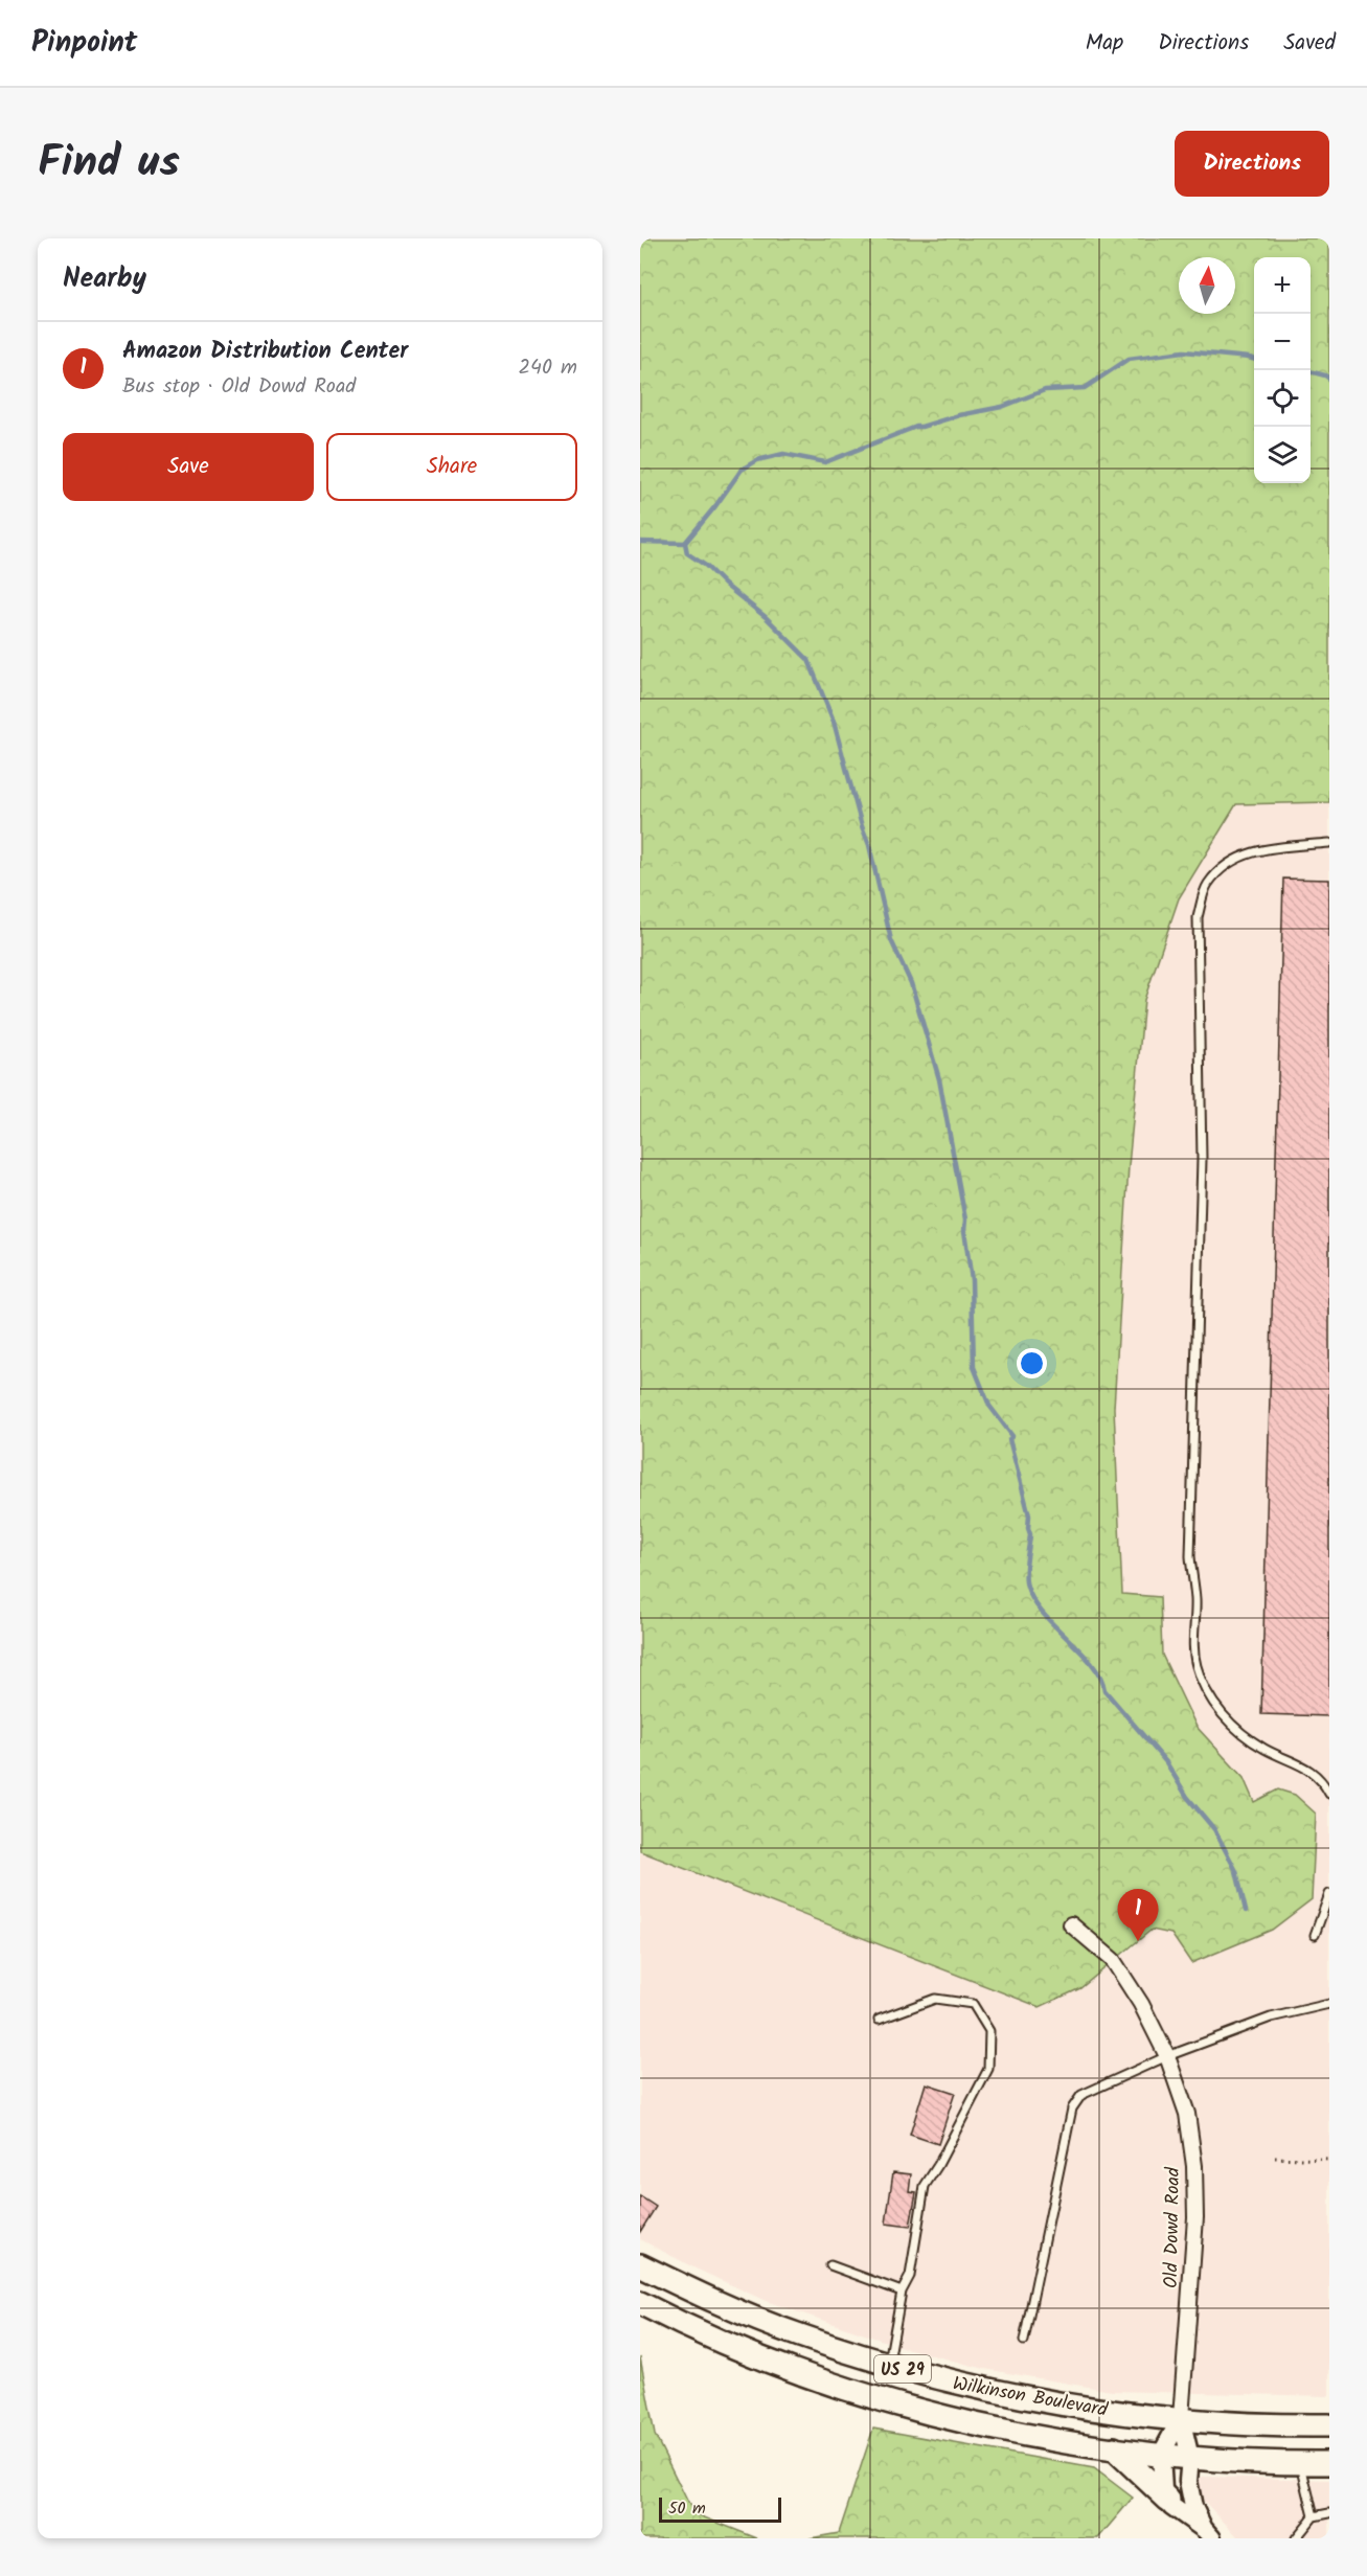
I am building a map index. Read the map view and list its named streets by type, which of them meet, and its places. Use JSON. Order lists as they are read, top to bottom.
{
  "streets": {
    "main road": ["US 29", "Wilkinson Boulevard"],
    "street": ["Old Dowd Road"]
  },
  "crossings": [
    ["Old Dowd Road", "Wilkinson Boulevard"]
  ],
  "scale_bar": "50 m",
  "north": "top",
  "page": {
    "header": "Pinpoint",
    "nav": ["Map", "Directions", "Saved"],
    "title": "Find us",
    "buttons": [
      "Directions",
      ["Save", "Share"]
    ],
    "heading": "Nearby",
    "map_buttons": ["+", "−"],
    "list": [
      {
        "mark": "1",
        "name": "Amazon Distribution Center",
        "note": "Bus stop · Old Dowd Road",
        "value": "240 m"
      }
    ],
    "pins": "1",
    "scale": "50 m"
  }
}
